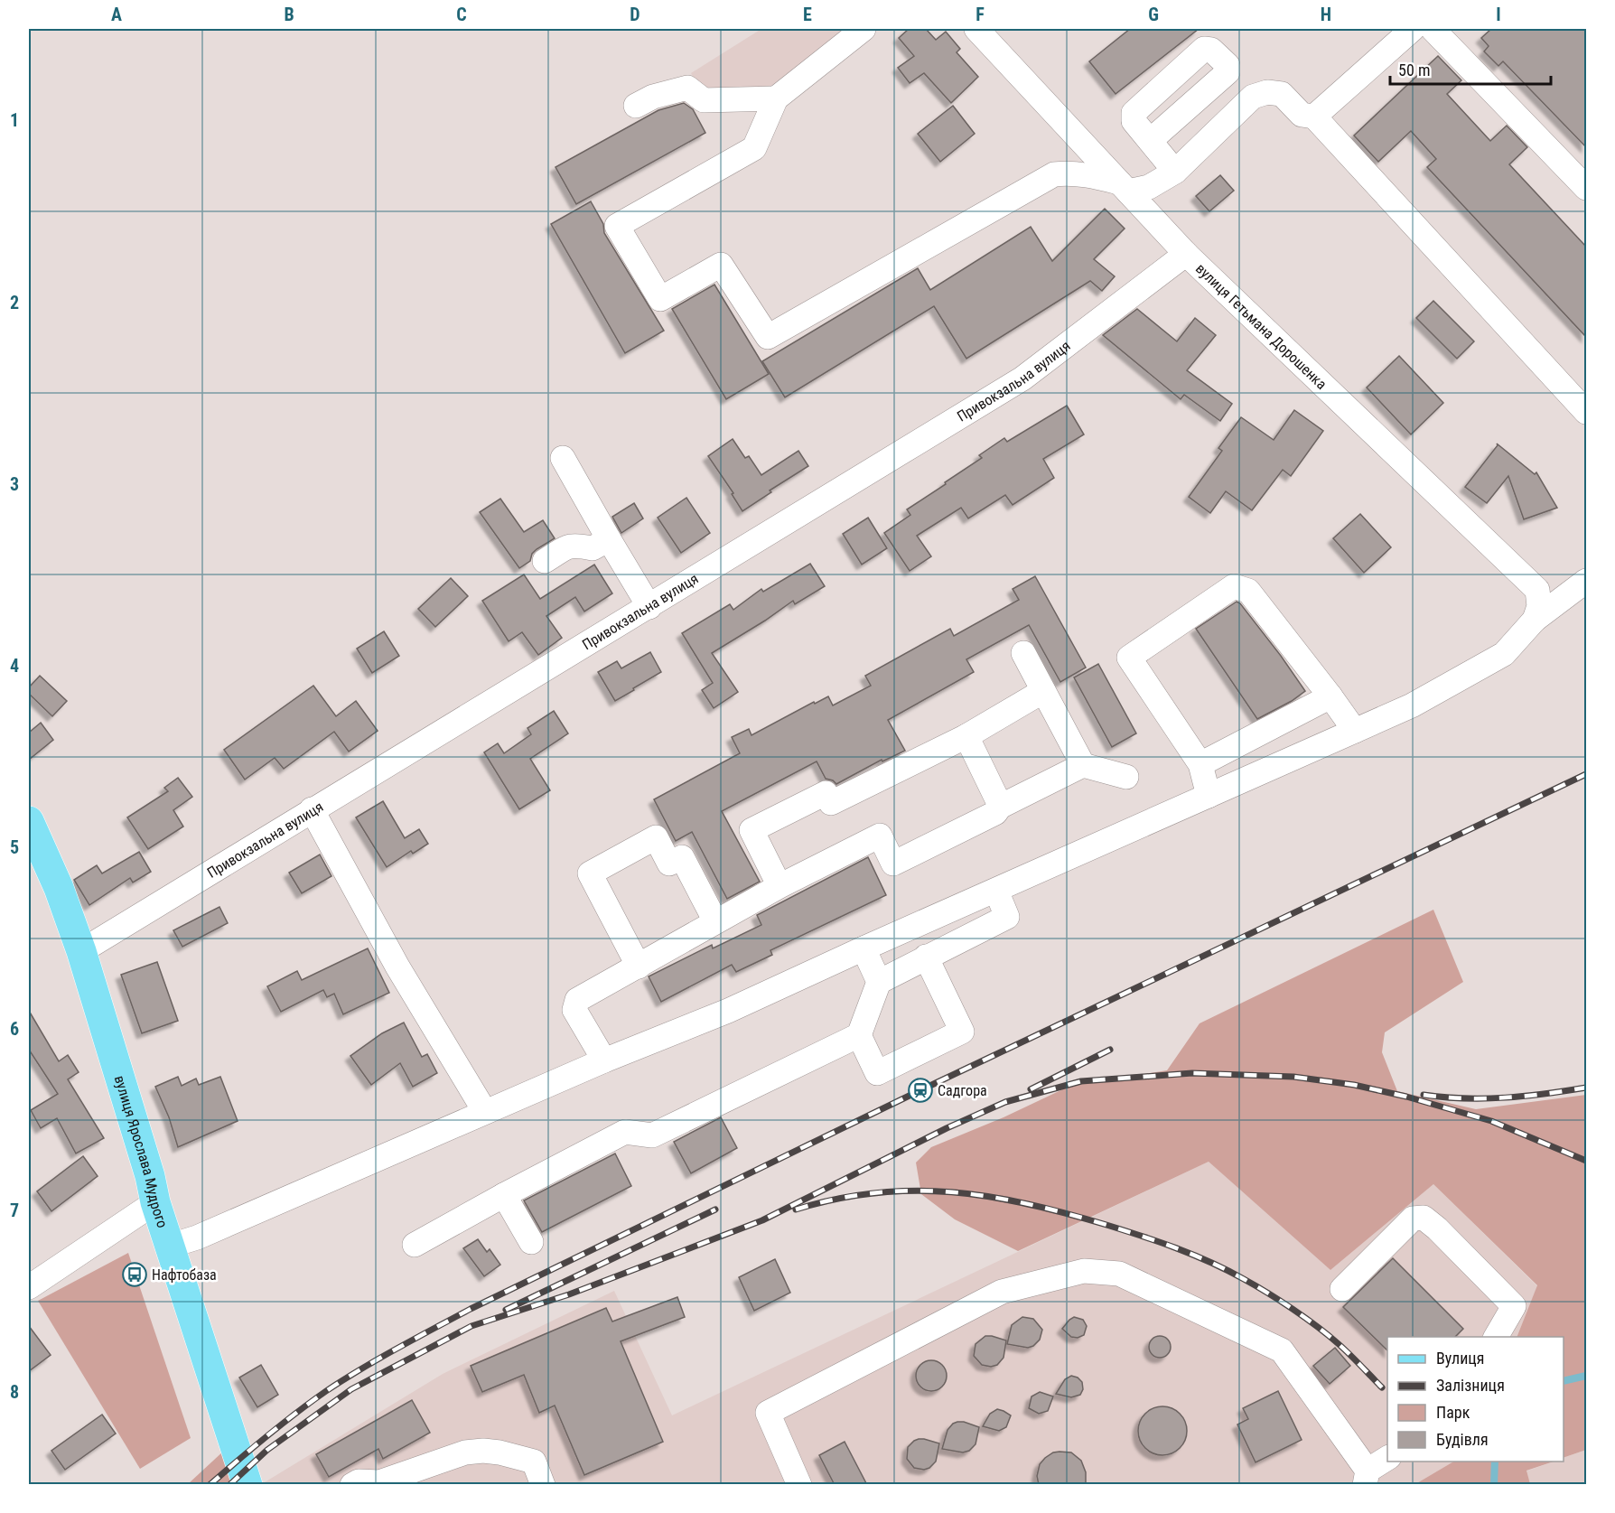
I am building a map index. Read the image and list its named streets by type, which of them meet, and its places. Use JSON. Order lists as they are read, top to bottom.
{
  "streets": {
    "main road": ["вулиця Ярослава Мудрого"],
    "street": ["вулиця Гетьмана Дорошенка", "Привокзальна вулиця"]
  },
  "crossings": [
    ["вулиця Гетьмана Дорошенка", "Привокзальна вулиця"],
    ["Привокзальна вулиця", "вулиця Ярослава Мудрого"]
  ],
  "places": {
    "station": ["Садгора"],
    "bus stop": ["Нафтобаза"]
  },
  "legend": [
    "Вулиця",
    "Залізниця",
    "Парк",
    "Будівля"
  ],
  "scale_bar": "50 m",
  "grid": {
    "columns": [
      "A",
      "B",
      "C",
      "D",
      "E",
      "F",
      "G",
      "H",
      "I"
    ],
    "rows": [
      "1",
      "2",
      "3",
      "4",
      "5",
      "6",
      "7",
      "8"
    ]
  }
}
